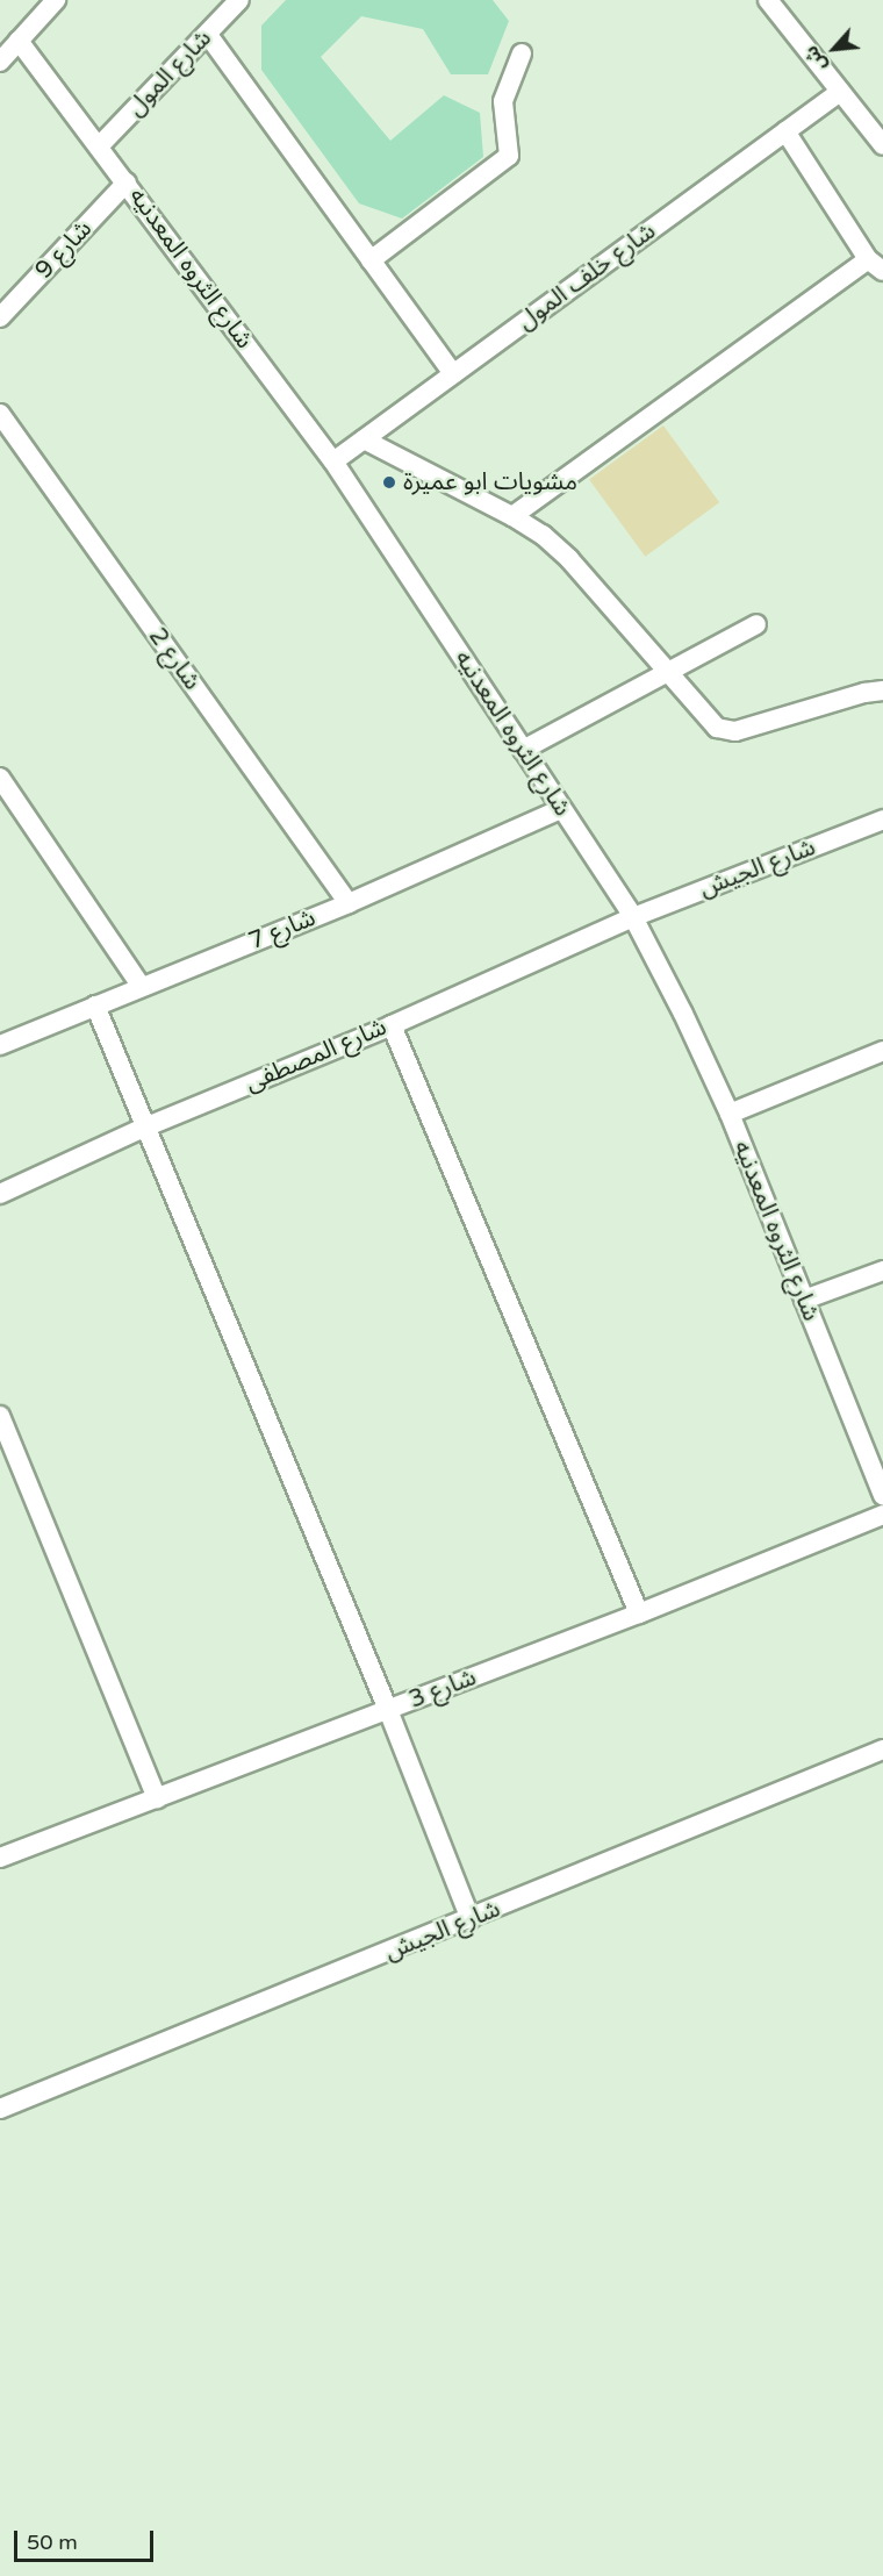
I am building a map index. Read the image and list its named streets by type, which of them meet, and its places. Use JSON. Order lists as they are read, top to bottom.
{
  "streets": {
    "street": [
      "شارع المول",
      "شارع 9",
      "شارع الثروه المعدنيه",
      "شارع خلف المول",
      "شارع 2",
      "شارع الجيش",
      "شارع 7",
      "شارع المصطفى",
      "شارع 3"
    ]
  },
  "crossings": [
    ["شارع المول", "شارع الثروه المعدنيه"],
    ["شارع 9", "شارع الثروه المعدنيه"],
    ["شارع الثروه المعدنيه", "شارع خلف المول"],
    ["شارع الثروه المعدنيه", "شارع الجيش"],
    ["شارع الثروه المعدنيه", "شارع 7"],
    ["شارع الثروه المعدنيه", "شارع المصطفى"],
    ["شارع 2", "شارع 7"],
    ["شارع الجيش", "شارع المصطفى"]
  ],
  "places": ["مشويات ابو عميرة"],
  "scale_bar": "50 m",
  "north": "bottom left"
}
